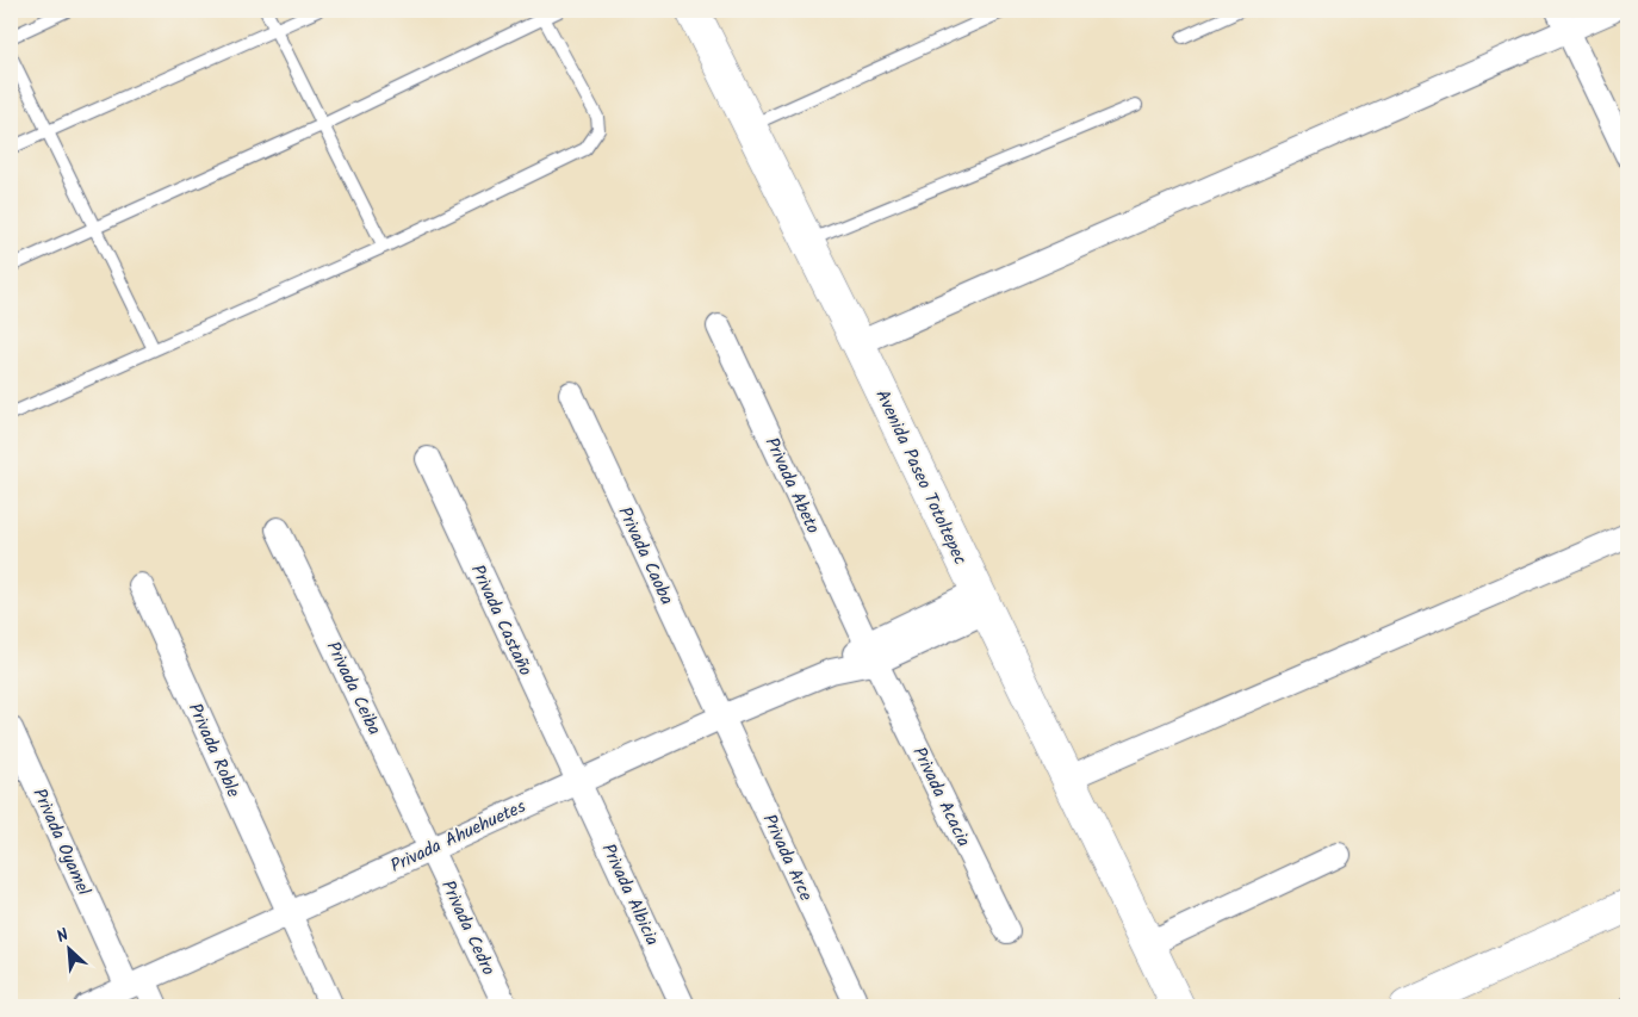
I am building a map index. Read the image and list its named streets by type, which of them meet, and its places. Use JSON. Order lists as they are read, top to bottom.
{
  "streets": {
    "main road": ["Avenida Paseo Totoltepec"],
    "street": [
      "Privada Abeto",
      "Privada Caoba",
      "Privada Castaño",
      "Privada Ceiba",
      "Privada Roble",
      "Privada Acacia",
      "Privada Ahuehuetes",
      "Privada Oyamel",
      "Privada Arce",
      "Privada Albicia",
      "Privada Cedro"
    ]
  },
  "crossings": [
    ["Avenida Paseo Totoltepec", "Privada Ahuehuetes"],
    ["Privada Abeto", "Privada Acacia"],
    ["Privada Abeto", "Privada Ahuehuetes"],
    ["Privada Caoba", "Privada Ahuehuetes"],
    ["Privada Caoba", "Privada Arce"],
    ["Privada Castaño", "Privada Ahuehuetes"],
    ["Privada Castaño", "Privada Albicia"],
    ["Privada Ceiba", "Privada Ahuehuetes"],
    ["Privada Ceiba", "Privada Cedro"],
    ["Privada Roble", "Privada Ahuehuetes"],
    ["Privada Acacia", "Privada Ahuehuetes"],
    ["Privada Ahuehuetes", "Privada Oyamel"],
    ["Privada Ahuehuetes", "Privada Arce"],
    ["Privada Ahuehuetes", "Privada Albicia"],
    ["Privada Ahuehuetes", "Privada Cedro"]
  ],
  "north": "top left"
}
